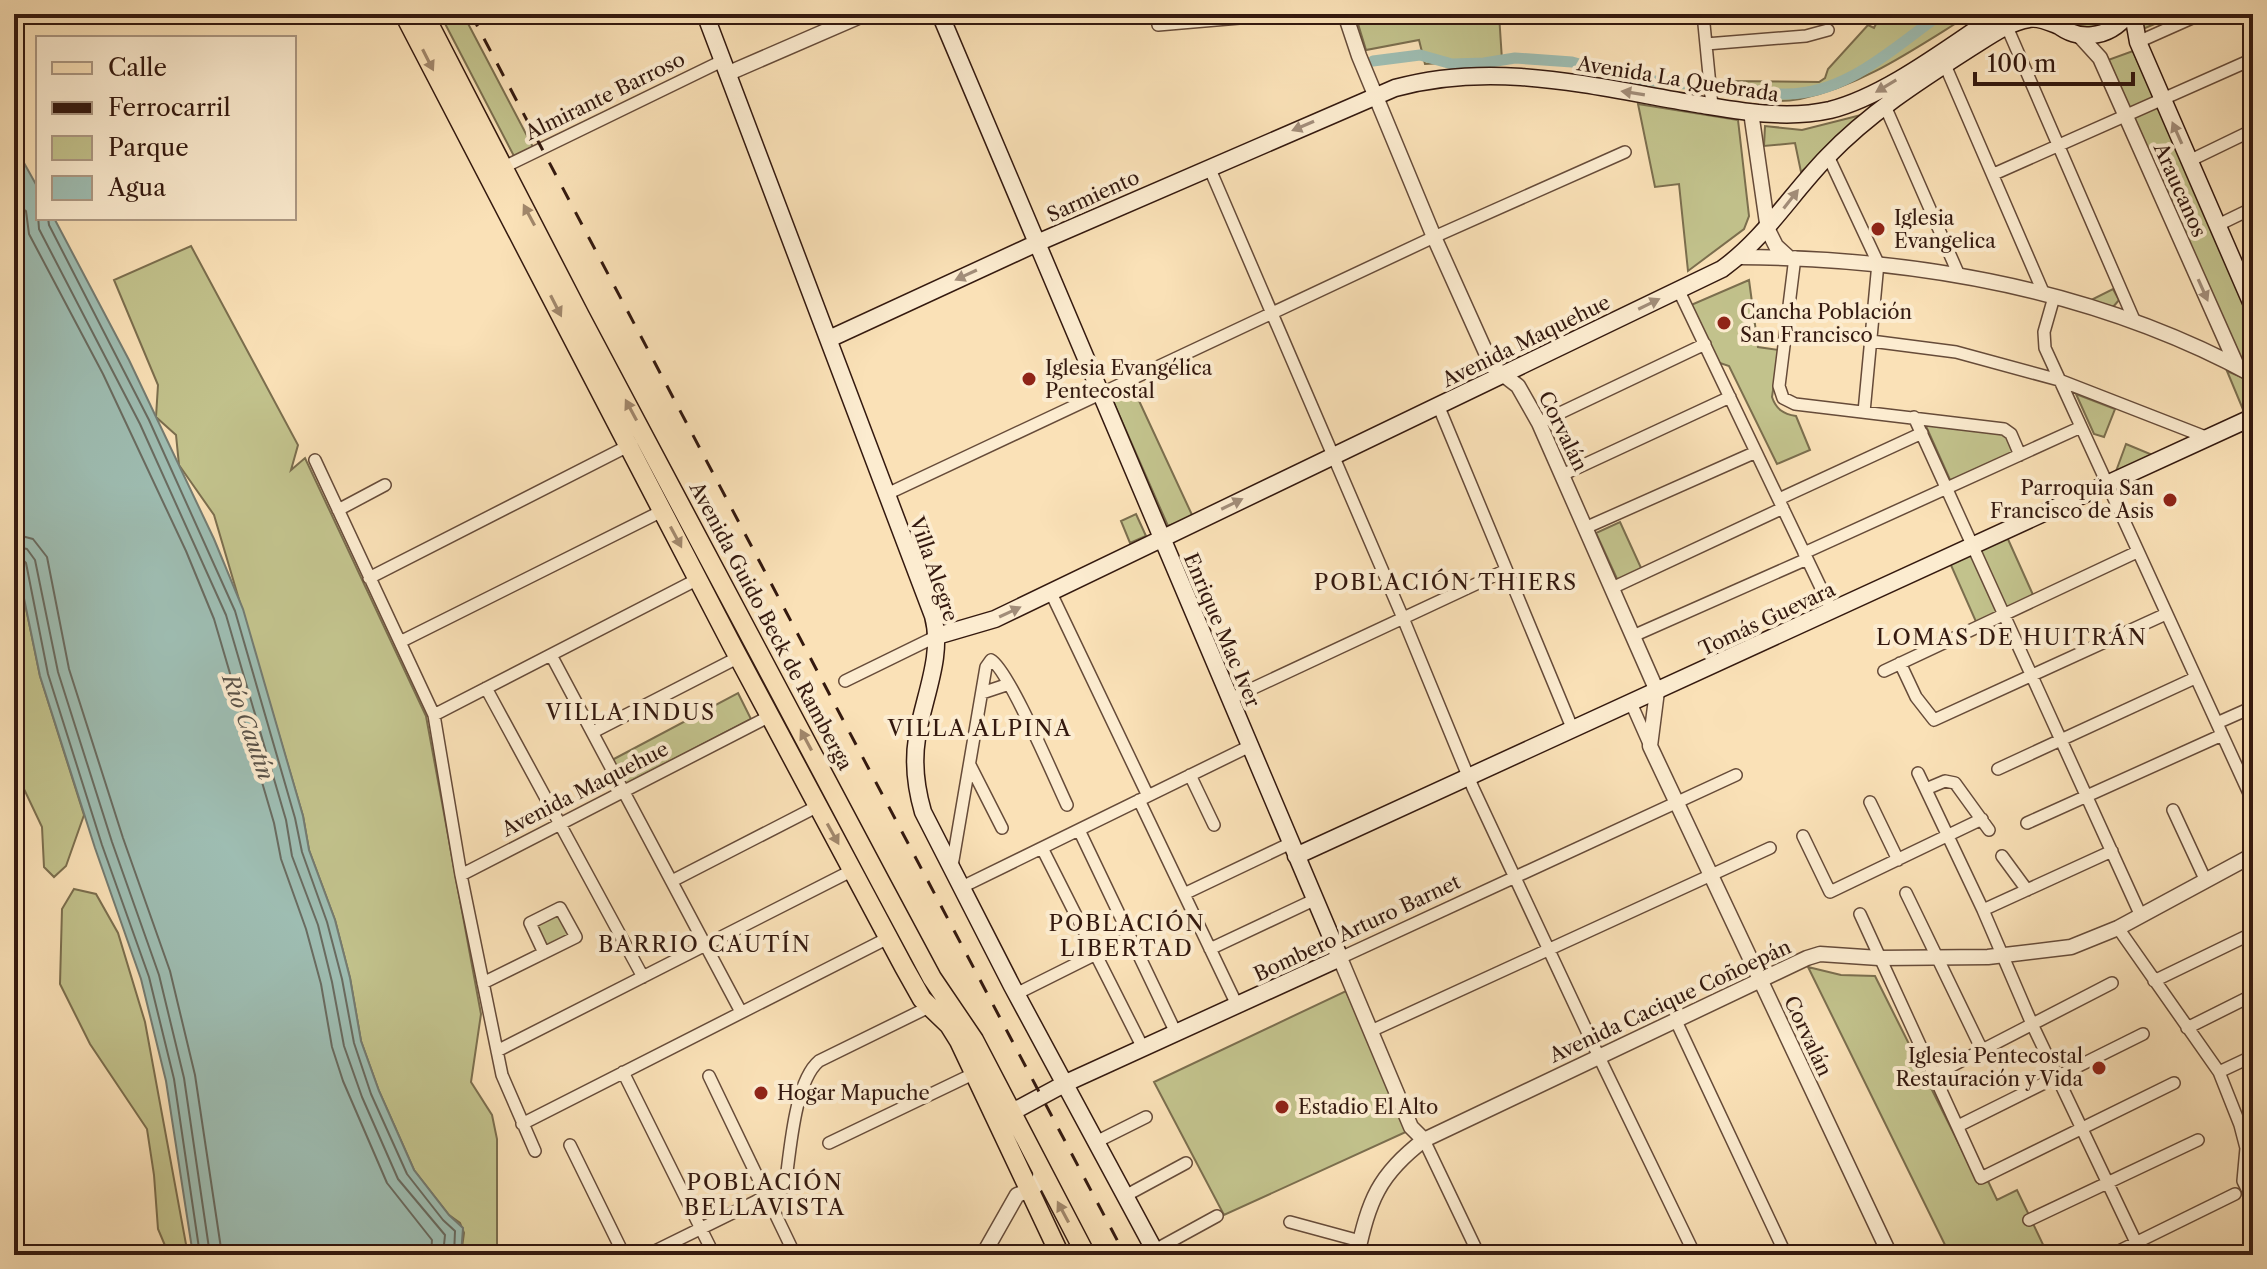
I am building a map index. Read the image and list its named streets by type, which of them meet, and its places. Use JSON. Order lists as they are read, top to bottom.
{
  "streets": {
    "main road": [
      "Avenida La Quebrada",
      "Araucanos",
      "Sarmiento",
      "Avenida Maquehue",
      "Villa Alegre",
      "Tomás Guevara",
      "Avenida Guido Beck de Ramberga",
      "Enrique Mac Iver",
      "Bombero Arturo Barnet"
    ],
    "street": ["Almirante Barroso", "Corvalán", "Avenida Cacique Coñoepán"]
  },
  "crossings": [
    ["Avenida La Quebrada", "Araucanos"],
    ["Avenida La Quebrada", "Sarmiento"],
    ["Avenida La Quebrada", "Avenida Maquehue"],
    ["Avenida La Quebrada", "Corvalán"],
    ["Almirante Barroso", "Villa Alegre"],
    ["Almirante Barroso", "Avenida Guido Beck de Ramberga"],
    ["Sarmiento", "Corvalán"],
    ["Sarmiento", "Villa Alegre"],
    ["Sarmiento", "Enrique Mac Iver"],
    ["Avenida Maquehue", "Corvalán"],
    ["Avenida Maquehue", "Villa Alegre"],
    ["Avenida Maquehue", "Avenida Guido Beck de Ramberga"],
    ["Avenida Maquehue", "Enrique Mac Iver"],
    ["Corvalán", "Tomás Guevara"],
    ["Corvalán", "Bombero Arturo Barnet"],
    ["Corvalán", "Avenida Cacique Coñoepán"],
    ["Villa Alegre", "Bombero Arturo Barnet"],
    ["Tomás Guevara", "Enrique Mac Iver"],
    ["Avenida Guido Beck de Ramberga", "Bombero Arturo Barnet"],
    ["Enrique Mac Iver", "Bombero Arturo Barnet"],
    ["Enrique Mac Iver", "Avenida Cacique Coñoepán"]
  ],
  "one_way": ["Sarmiento", "Avenida Maquehue"],
  "districts": [
    "POBLACIÓN THIERS",
    "LOMAS DE HUITRÁN",
    "VILLA INDUS",
    "VILLA ALPINA",
    "POBLACIÓN LIBERTAD",
    "BARRIO CAUTÍN",
    "POBLACIÓN BELLAVISTA"
  ],
  "water": ["Río Cautín"],
  "places": [
    "Iglesia Evangelica",
    "Cancha Población San Francisco",
    "Iglesia Evangélica Pentecostal",
    "Parroquia San Francisco de Asis",
    "Iglesia Pentecostal Restauración y Vida",
    "Hogar Mapuche",
    "Estadio El Alto"
  ],
  "legend": [
    "Calle",
    "Ferrocarril",
    "Parque",
    "Agua"
  ],
  "scale_bar": "100 m"
}
